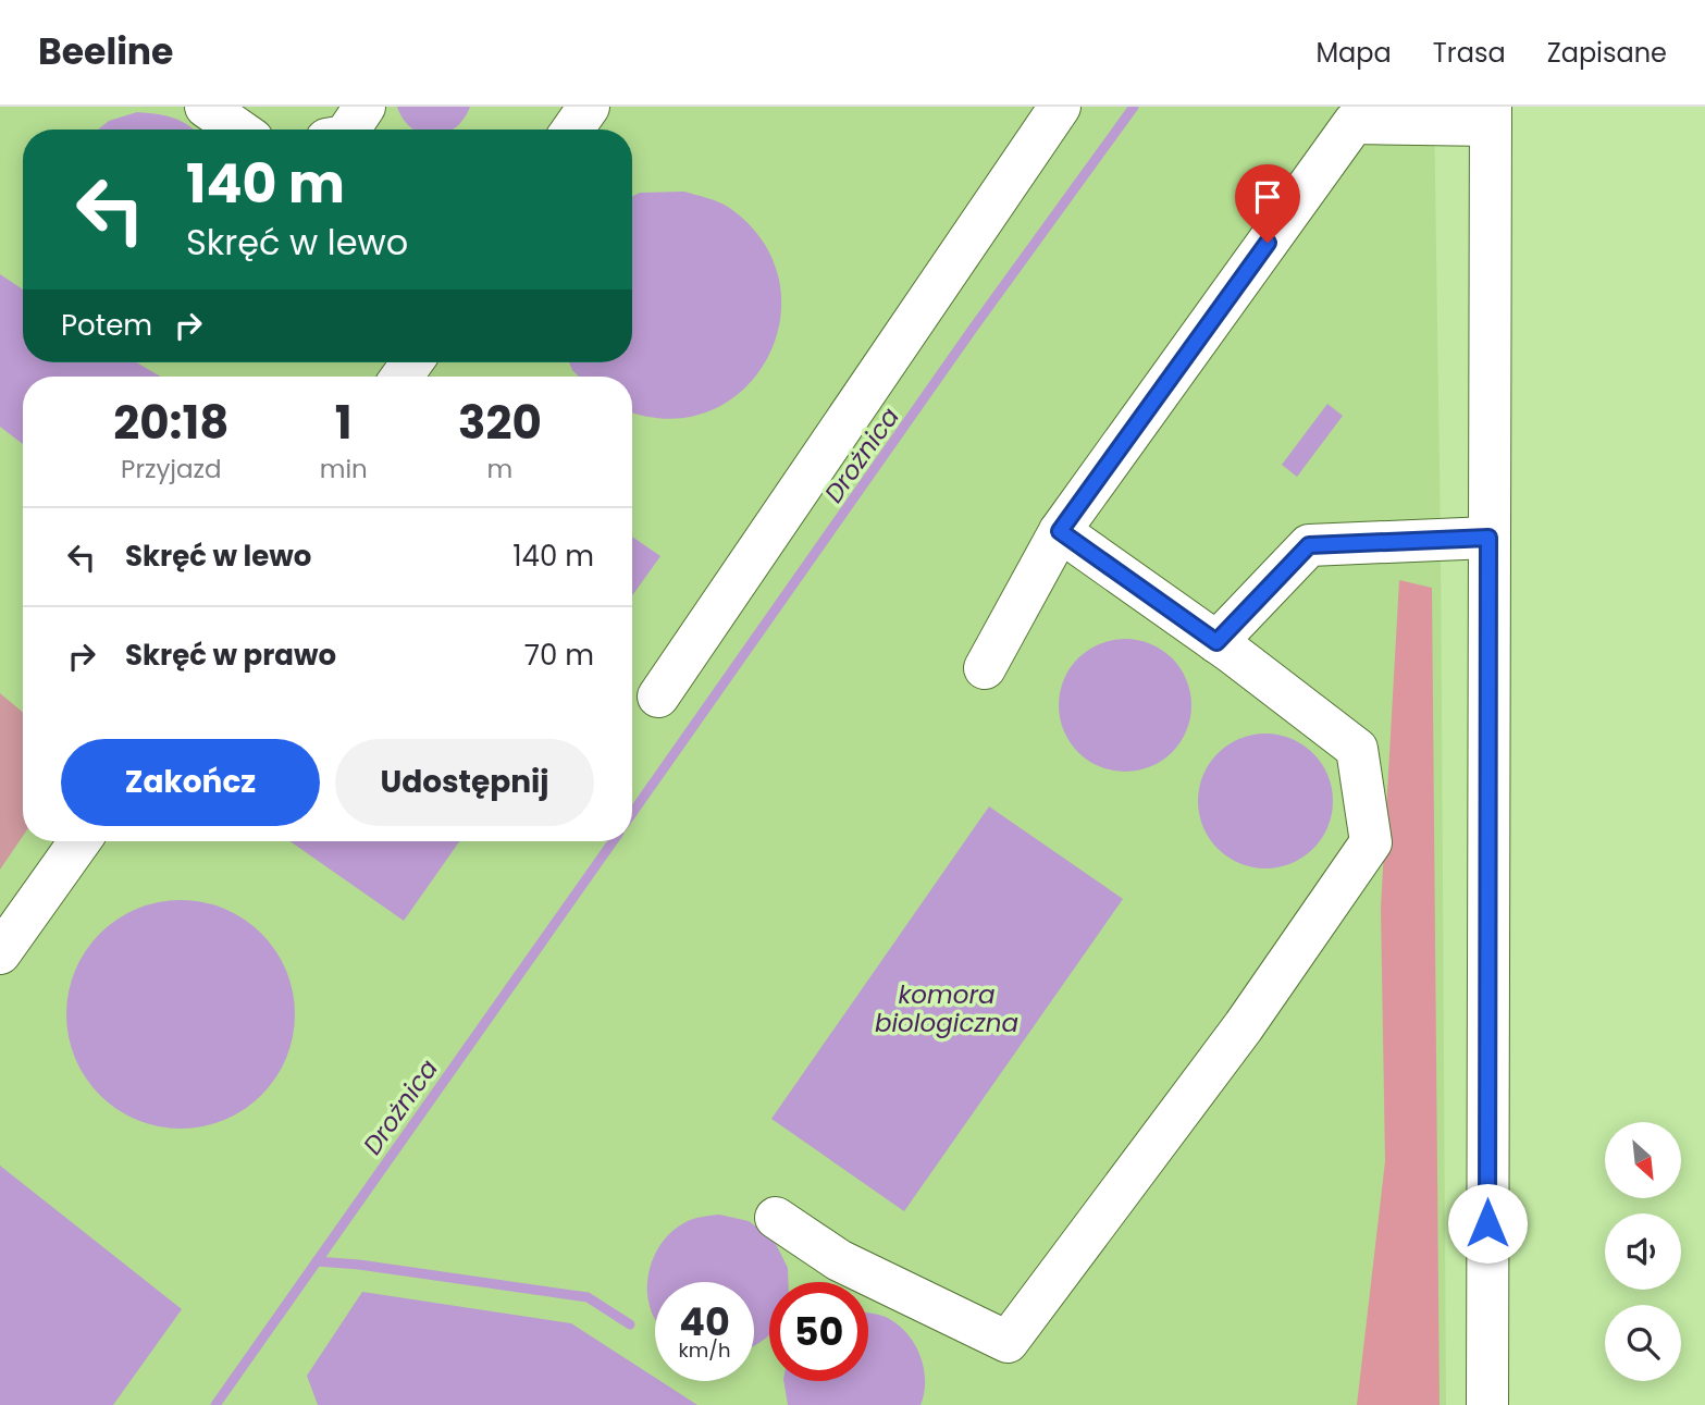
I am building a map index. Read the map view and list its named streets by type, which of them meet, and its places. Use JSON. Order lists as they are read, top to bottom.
{
  "water": ["Drożnica", "komora biologiczna"],
  "north": "bottom right",
  "page": {
    "header": "Beeline",
    "nav": ["Mapa", "Trasa", "Zapisane"],
    "turn": ["140 m", "Skręć w lewo"],
    "then": "Potem",
    "eta": [
      "20:18",
      "Przyjazd",
      "1",
      "min",
      "320",
      "m"
    ],
    "list": [
      {
        "name": "Skręć w lewo",
        "value": "140 m"
      },
      {
        "name": "Skręć w prawo",
        "value": "70 m"
      }
    ],
    "buttons": ["Zakończ", "Udostępnij"],
    "speed": "40 km/h",
    "limit": "50"
  }
}
